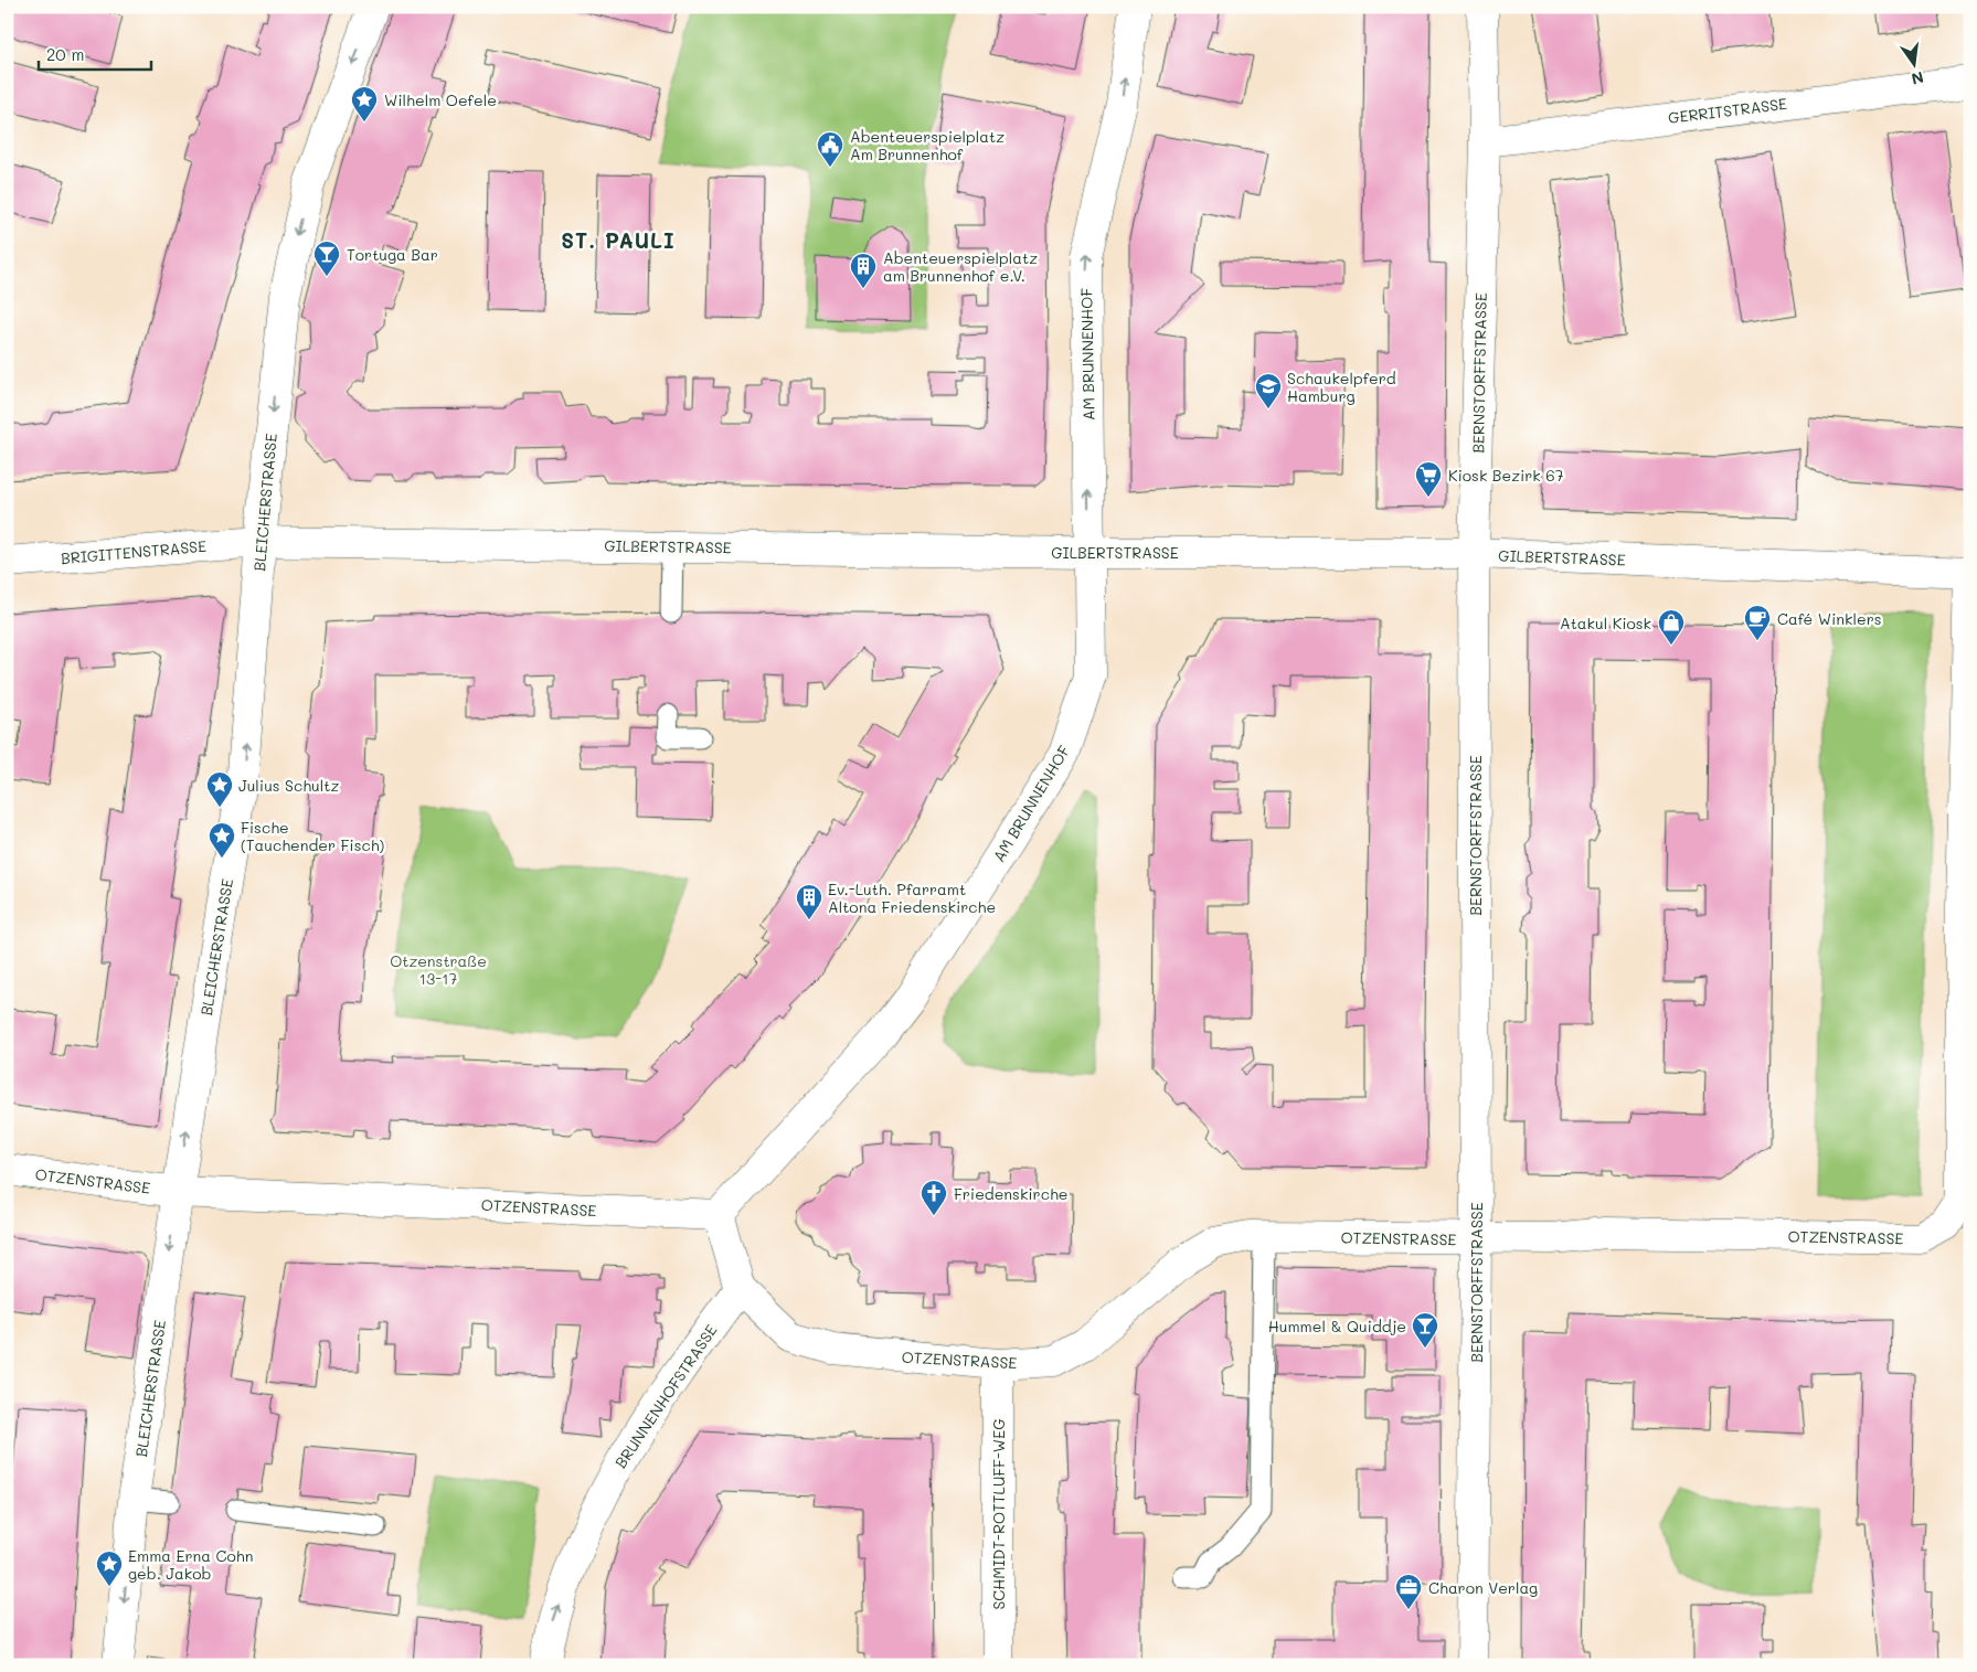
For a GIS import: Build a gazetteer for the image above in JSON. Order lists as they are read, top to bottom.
{
  "streets": {
    "street": [
      "GERRITSTRASSE",
      "AM BRUNNENHOF",
      "BERNSTORFFSTRASSE",
      "BLEICHERSTRASSE",
      "GILBERTSTRASSE",
      "BRIGITTENSTRASSE",
      "OTZENSTRASSE",
      "BRUNNENHOFSTRASSE",
      "SCHMIDT-ROTTLUFF-WEG"
    ]
  },
  "crossings": [
    ["GERRITSTRASSE", "BERNSTORFFSTRASSE"],
    ["AM BRUNNENHOF", "GILBERTSTRASSE"],
    ["AM BRUNNENHOF", "OTZENSTRASSE"],
    ["BERNSTORFFSTRASSE", "GILBERTSTRASSE"],
    ["BERNSTORFFSTRASSE", "OTZENSTRASSE"],
    ["BLEICHERSTRASSE", "GILBERTSTRASSE"],
    ["BLEICHERSTRASSE", "BRIGITTENSTRASSE"],
    ["BLEICHERSTRASSE", "OTZENSTRASSE"],
    ["GILBERTSTRASSE", "BRIGITTENSTRASSE"],
    ["GILBERTSTRASSE", "OTZENSTRASSE"],
    ["OTZENSTRASSE", "BRUNNENHOFSTRASSE"],
    ["OTZENSTRASSE", "SCHMIDT-ROTTLUFF-WEG"]
  ],
  "one_way": ["AM BRUNNENHOF", "BRUNNENHOFSTRASSE"],
  "districts": ["ST. PAULI"],
  "parks": ["Otzenstraße 13-17"],
  "places": {
    "place": [
      "Wilhelm Oefele",
      "Julius Schultz",
      "Fische (Tauchender Fisch)",
      "Emma Erna Cohn geb. Jakob"
    ],
    "public building": ["Abenteuerspielplatz Am Brunnenhof"],
    "bar": ["Tortuga Bar", "Hummel & Quiddje"],
    "building": ["Abenteuerspielplatz am Brunnenhof e.V.", "Ev.-Luth. Pfarramt Altona Friedenskirche"],
    "school or university": ["Schaukelpferd Hamburg"],
    "supermarket": ["Kiosk Bezirk 67"],
    "cafe": ["Café Winklers"],
    "shop": ["Atakul Kiosk"],
    "church": ["Friedenskirche"],
    "office": ["Charon Verlag"]
  },
  "scale_bar": "20 m",
  "north": "bottom"
}
